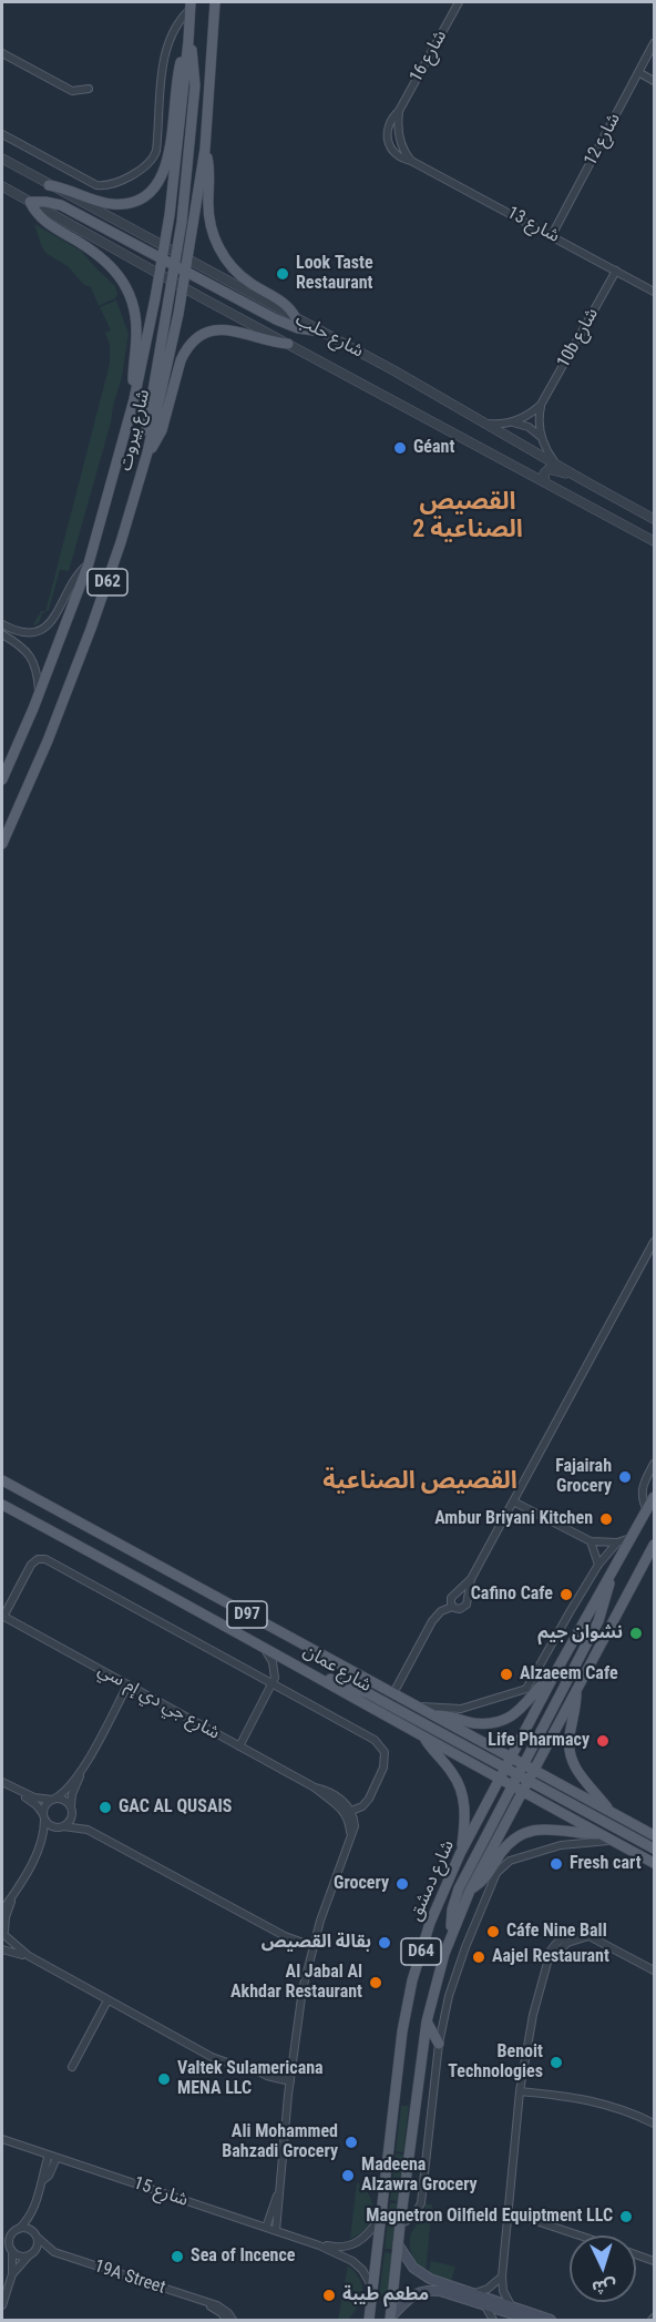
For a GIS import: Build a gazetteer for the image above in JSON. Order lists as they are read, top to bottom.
{
  "streets": {
    "main road": [
      "شارع بيروت",
      "D62",
      "D97",
      "شارع عمان",
      "شارع دمشق",
      "D64"
    ],
    "street": [
      "شارع 16",
      "شارع 12",
      "شارع 13",
      "شارع حلب",
      "10b شارع",
      "شارع جي دي إم سي",
      "شارع 15",
      "19A Street"
    ]
  },
  "crossings": [
    ["شارع 16", "شارع 13"],
    ["شارع 12", "شارع 13"],
    ["شارع 13", "10b شارع"],
    ["شارع حلب", "10b شارع"],
    ["شارع حلب", "شارع بيروت"],
    ["شارع عمان", "شارع دمشق"],
    ["شارع دمشق", "شارع 15"]
  ],
  "districts": ["القصيص الصناعية 2", "القصيص الصناعية"],
  "places": [
    "Look Taste Restaurant",
    "Géant",
    "Fajairah Grocery",
    "Ambur Briyani Kitchen",
    "Cafino Cafe",
    "نشوان جيم",
    "Alzaeem Cafe",
    "Life Pharmacy",
    "GAC AL QUSAIS",
    "Fresh cart",
    "Grocery",
    "Cáfe Nine Ball",
    "بقالة القصيص",
    "Aajel Restaurant",
    "Al Jabal Al Akhdar Restaurant",
    "Benoit Technologies",
    "Valtek Sulamericana MENA LLC",
    "Ali Mohammed Bahzadi Grocery",
    "Madeena Alzawra Grocery",
    "Magnetron Oilfield Equiptment LLC",
    "Sea of Incence",
    "مطعم طيبة"
  ],
  "north": "bottom"
}
